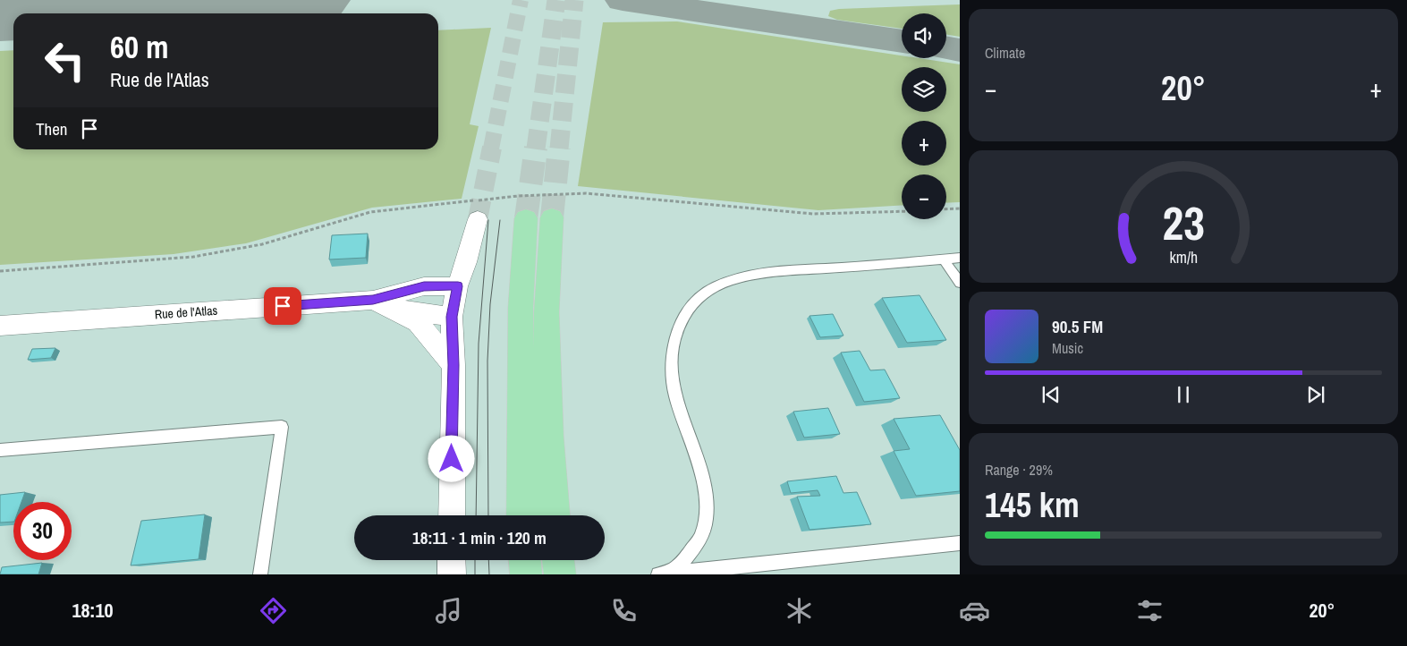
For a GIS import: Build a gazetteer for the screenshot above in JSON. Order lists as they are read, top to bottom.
{
  "streets": {
    "street": ["Rue de l'Atlas"]
  },
  "page": {
    "tile": [
      "Climate",
      ["Range · 29%", "145 km"]
    ],
    "map_buttons": ["+", "−"],
    "turn": ["60 m", "Rue de l'Atlas"],
    "heat": ["−", "20°", "+"],
    "then": "Then",
    "song": ["90.5 FM", "Music"],
    "limit": "30",
    "trip": "18:11 · 1 min · 120 m",
    "tabs": ["18:10", "20°"],
    "gauge": ["23", "km/h"]
  }
}
